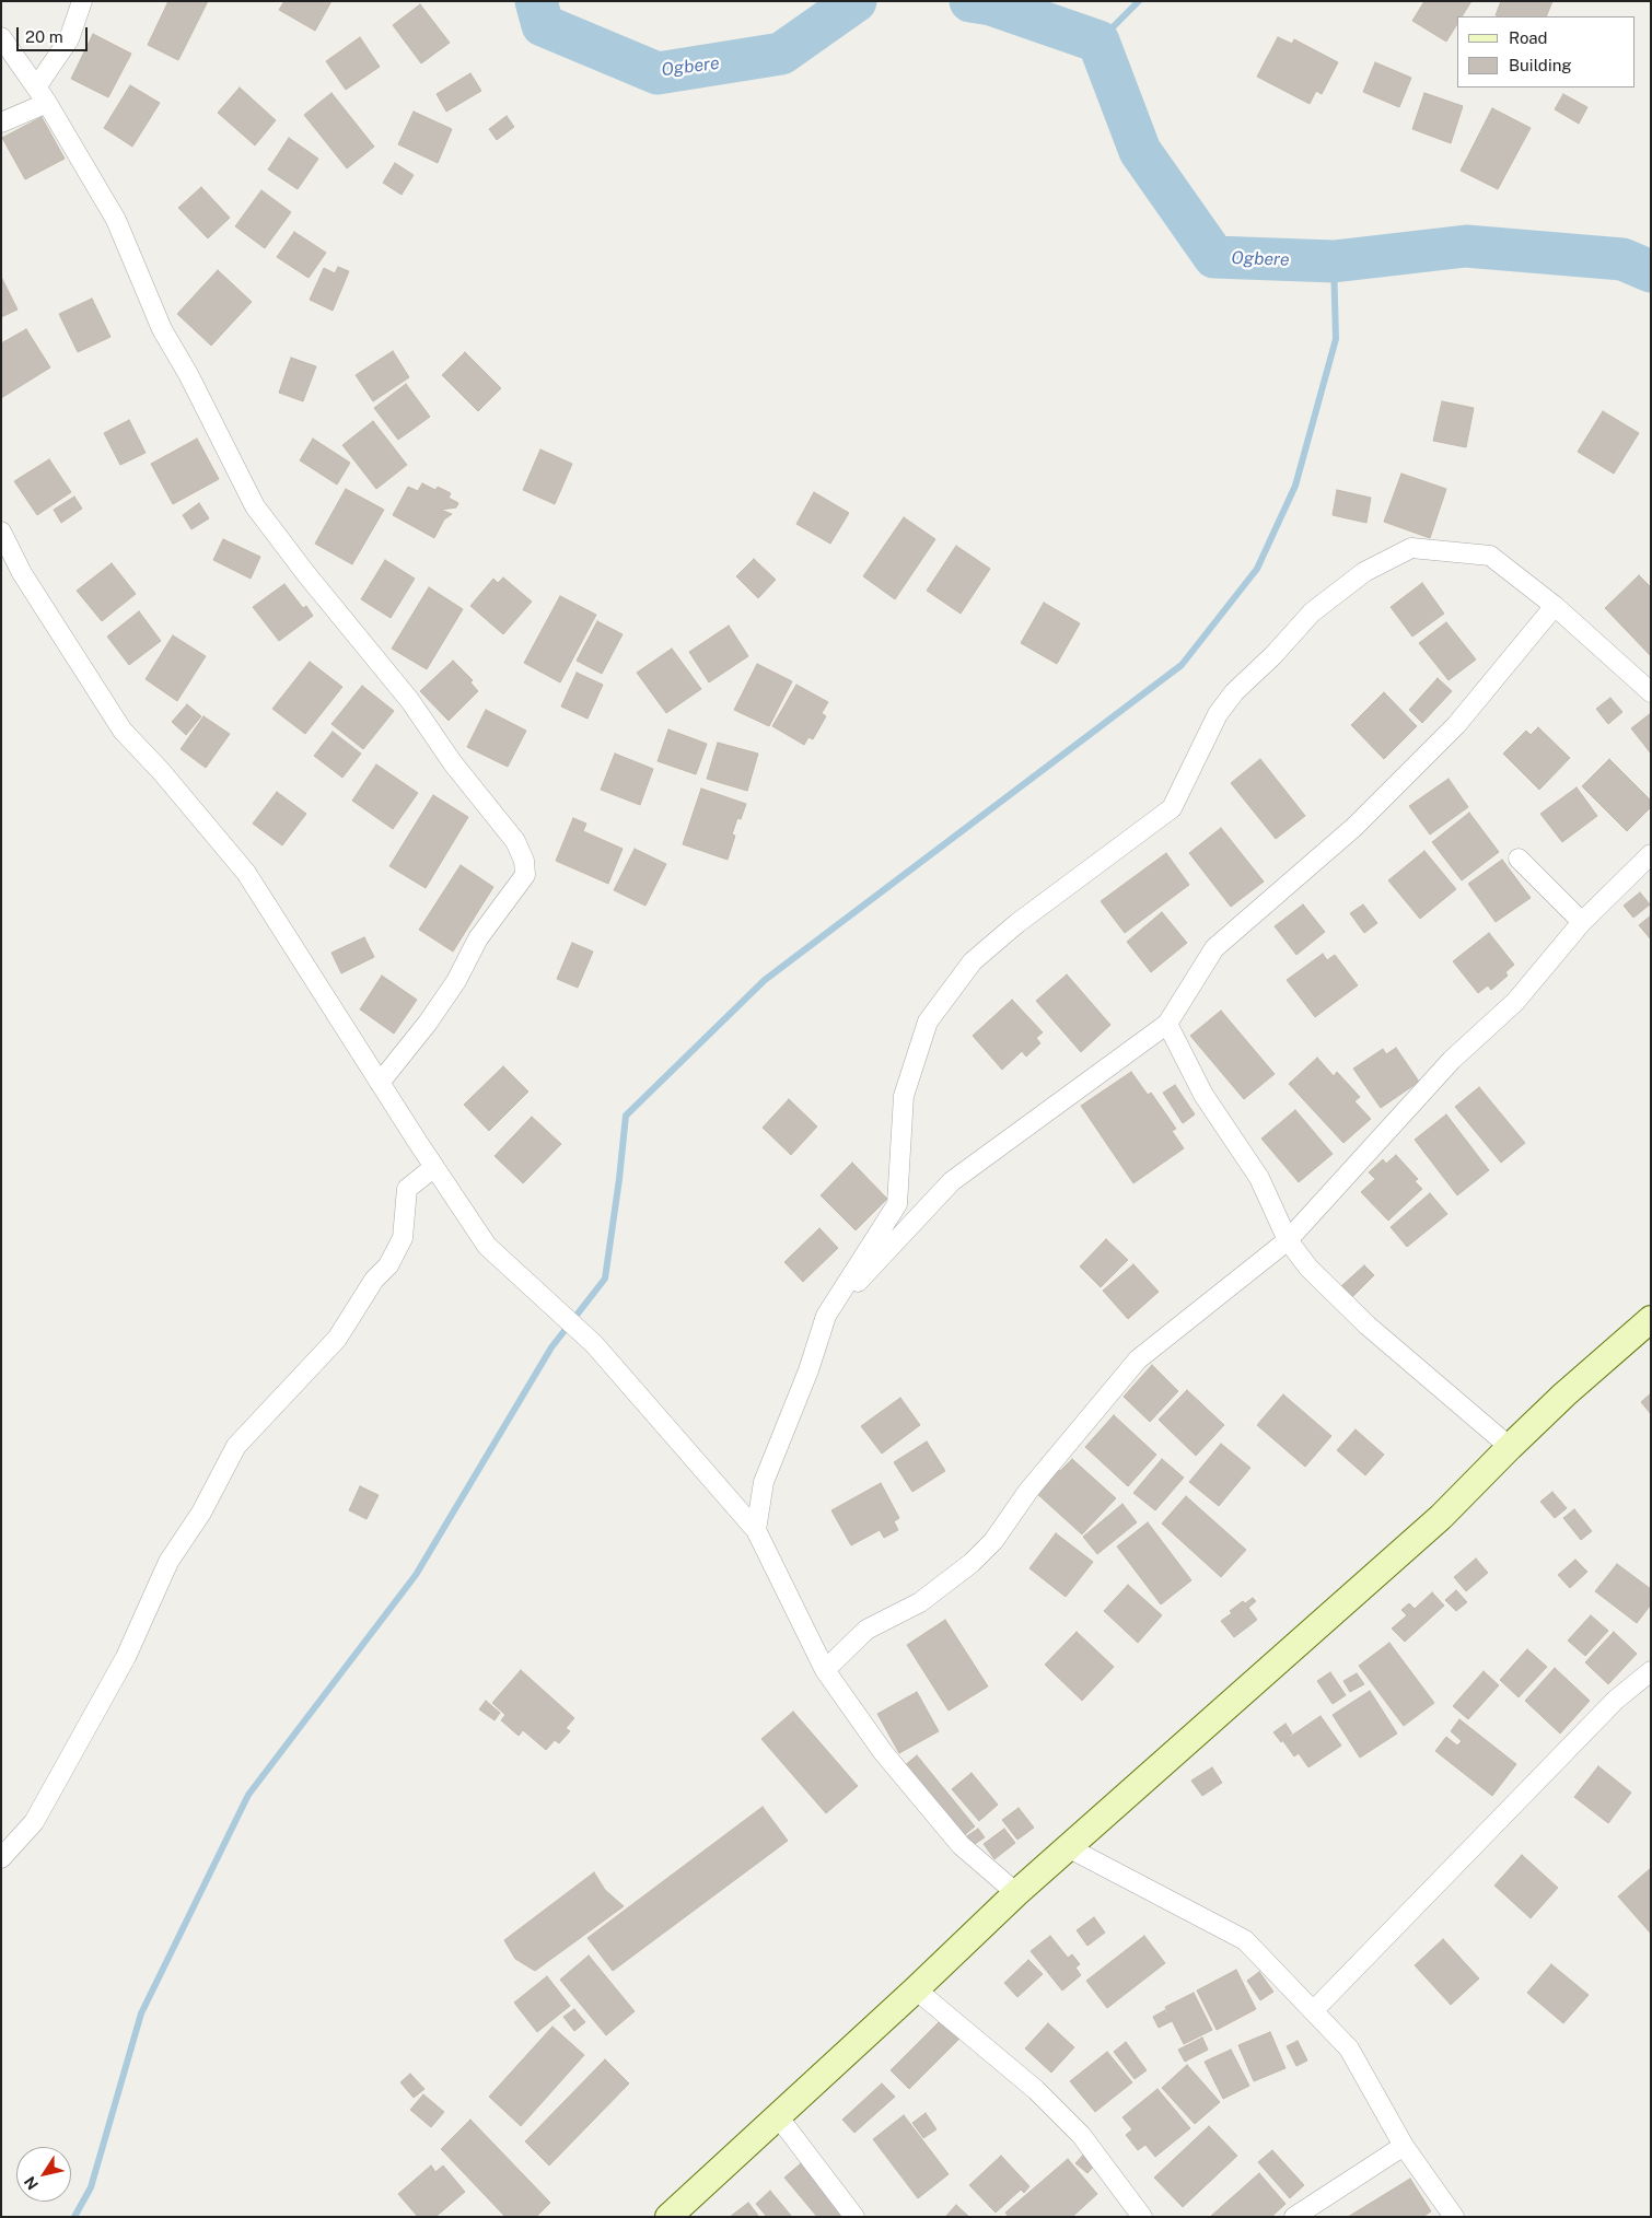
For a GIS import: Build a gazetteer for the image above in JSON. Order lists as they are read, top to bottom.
{
  "water": ["Ogbere"],
  "legend": ["Road", "Building"],
  "scale_bar": "20 m",
  "north": "bottom left"
}
